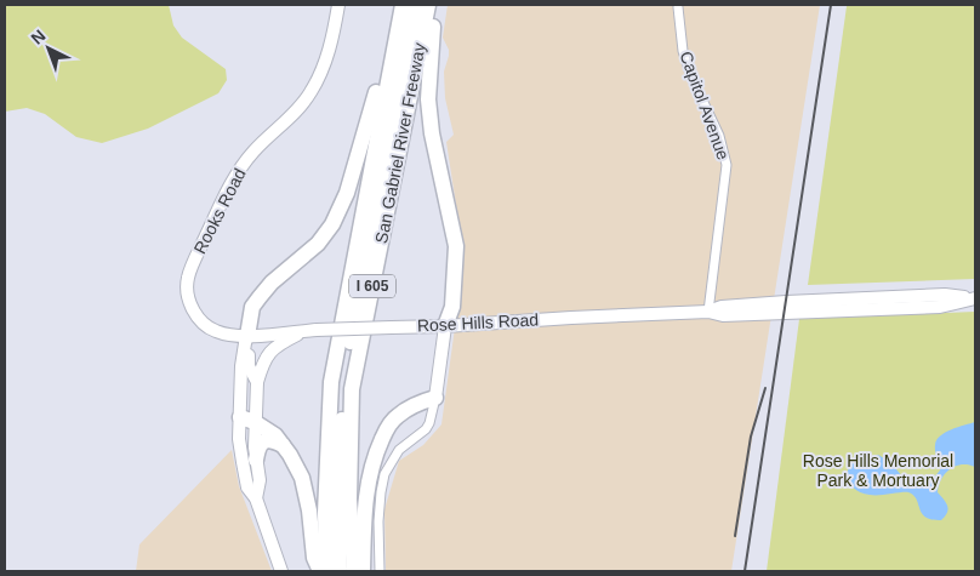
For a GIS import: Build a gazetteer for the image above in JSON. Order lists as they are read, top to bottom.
{
  "streets": {
    "highway": ["San Gabriel River Freeway", "I 605"],
    "main road": ["Rooks Road", "Rose Hills Road"],
    "street": ["Capitol Avenue"]
  },
  "crossings": [
    ["Capitol Avenue", "Rose Hills Road"],
    ["Rooks Road", "Rose Hills Road"]
  ],
  "parks": ["Rose Hills Memorial Park & Mortuary"],
  "north": "top left"
}
